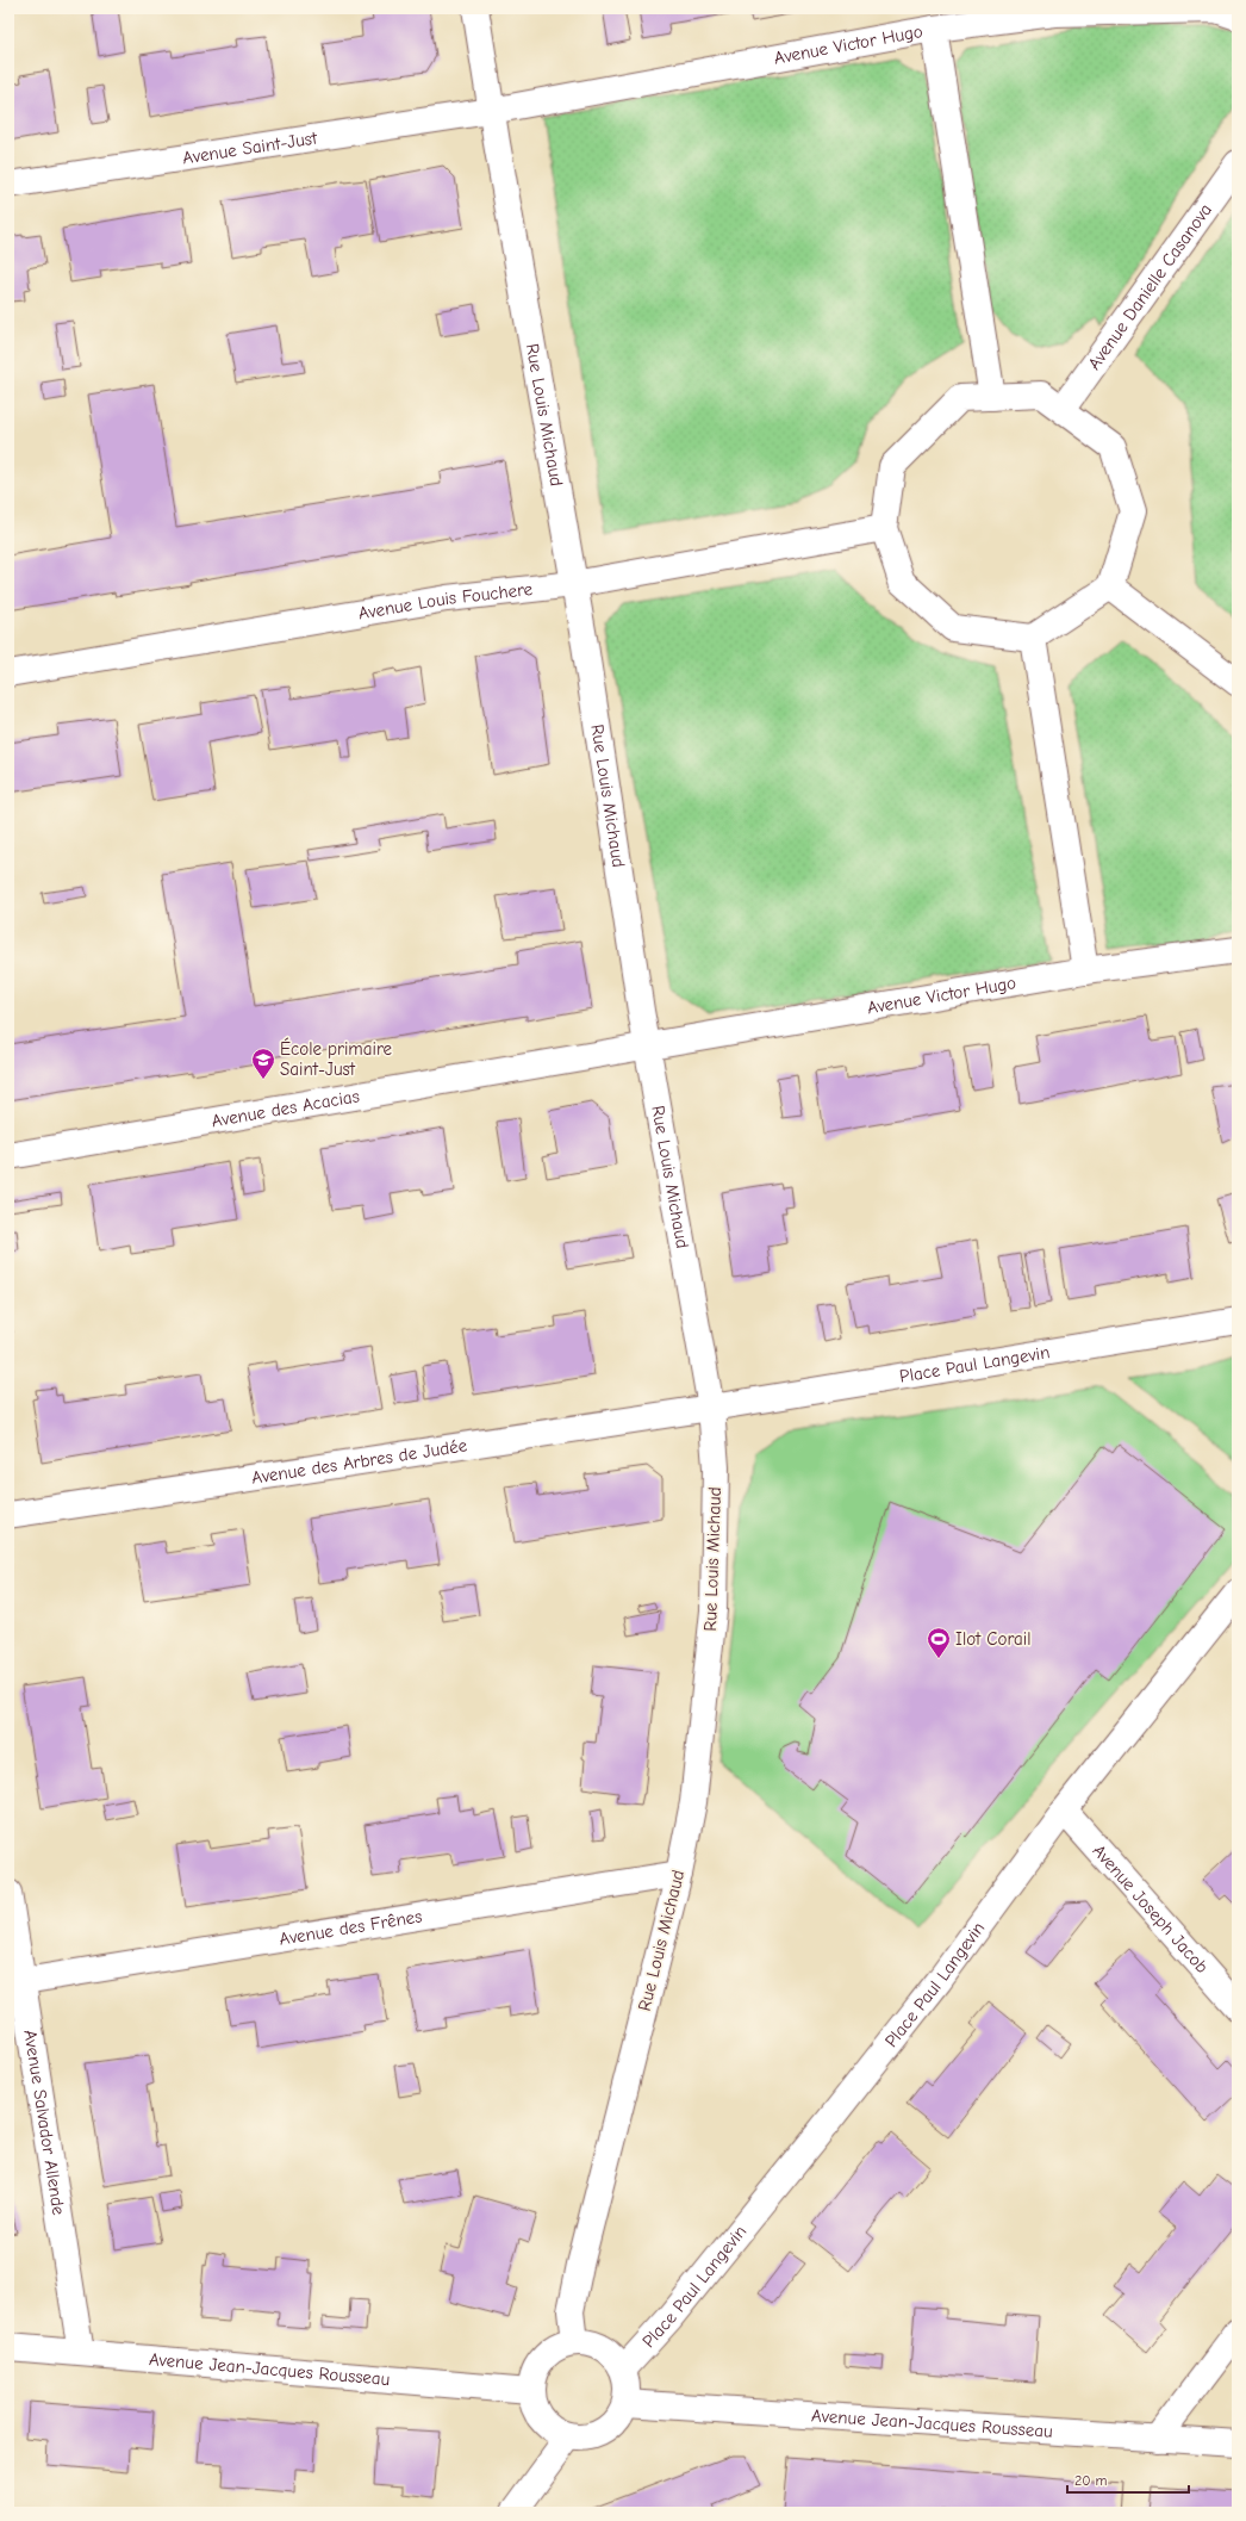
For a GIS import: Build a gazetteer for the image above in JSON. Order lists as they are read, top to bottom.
{
  "streets": {
    "street": [
      "Avenue Victor Hugo",
      "Avenue Saint-Just",
      "Avenue Danielle Casanova",
      "Rue Louis Michaud",
      "Avenue Louis Fouchere",
      "Avenue des Acacias",
      "Place Paul Langevin",
      "Avenue des Arbres de Judée",
      "Avenue Joseph Jacob",
      "Avenue des Frênes",
      "Avenue Salvador Allende",
      "Avenue Jean-Jacques Rousseau"
    ]
  },
  "crossings": [
    ["Avenue Victor Hugo", "Avenue Saint-Just"],
    ["Avenue Victor Hugo", "Rue Louis Michaud"],
    ["Avenue Victor Hugo", "Avenue des Acacias"],
    ["Avenue Saint-Just", "Rue Louis Michaud"],
    ["Rue Louis Michaud", "Avenue Louis Fouchere"],
    ["Rue Louis Michaud", "Avenue des Acacias"],
    ["Rue Louis Michaud", "Place Paul Langevin"],
    ["Rue Louis Michaud", "Avenue des Arbres de Judée"],
    ["Rue Louis Michaud", "Avenue des Frênes"],
    ["Rue Louis Michaud", "Avenue Jean-Jacques Rousseau"],
    ["Place Paul Langevin", "Avenue des Arbres de Judée"],
    ["Place Paul Langevin", "Avenue Joseph Jacob"],
    ["Place Paul Langevin", "Avenue Jean-Jacques Rousseau"],
    ["Avenue des Frênes", "Avenue Salvador Allende"],
    ["Avenue Salvador Allende", "Avenue Jean-Jacques Rousseau"]
  ],
  "places": {
    "school or university": ["École primaire Saint-Just"],
    "sports": ["Ilot Corail"]
  },
  "scale_bar": "20 m"
}
